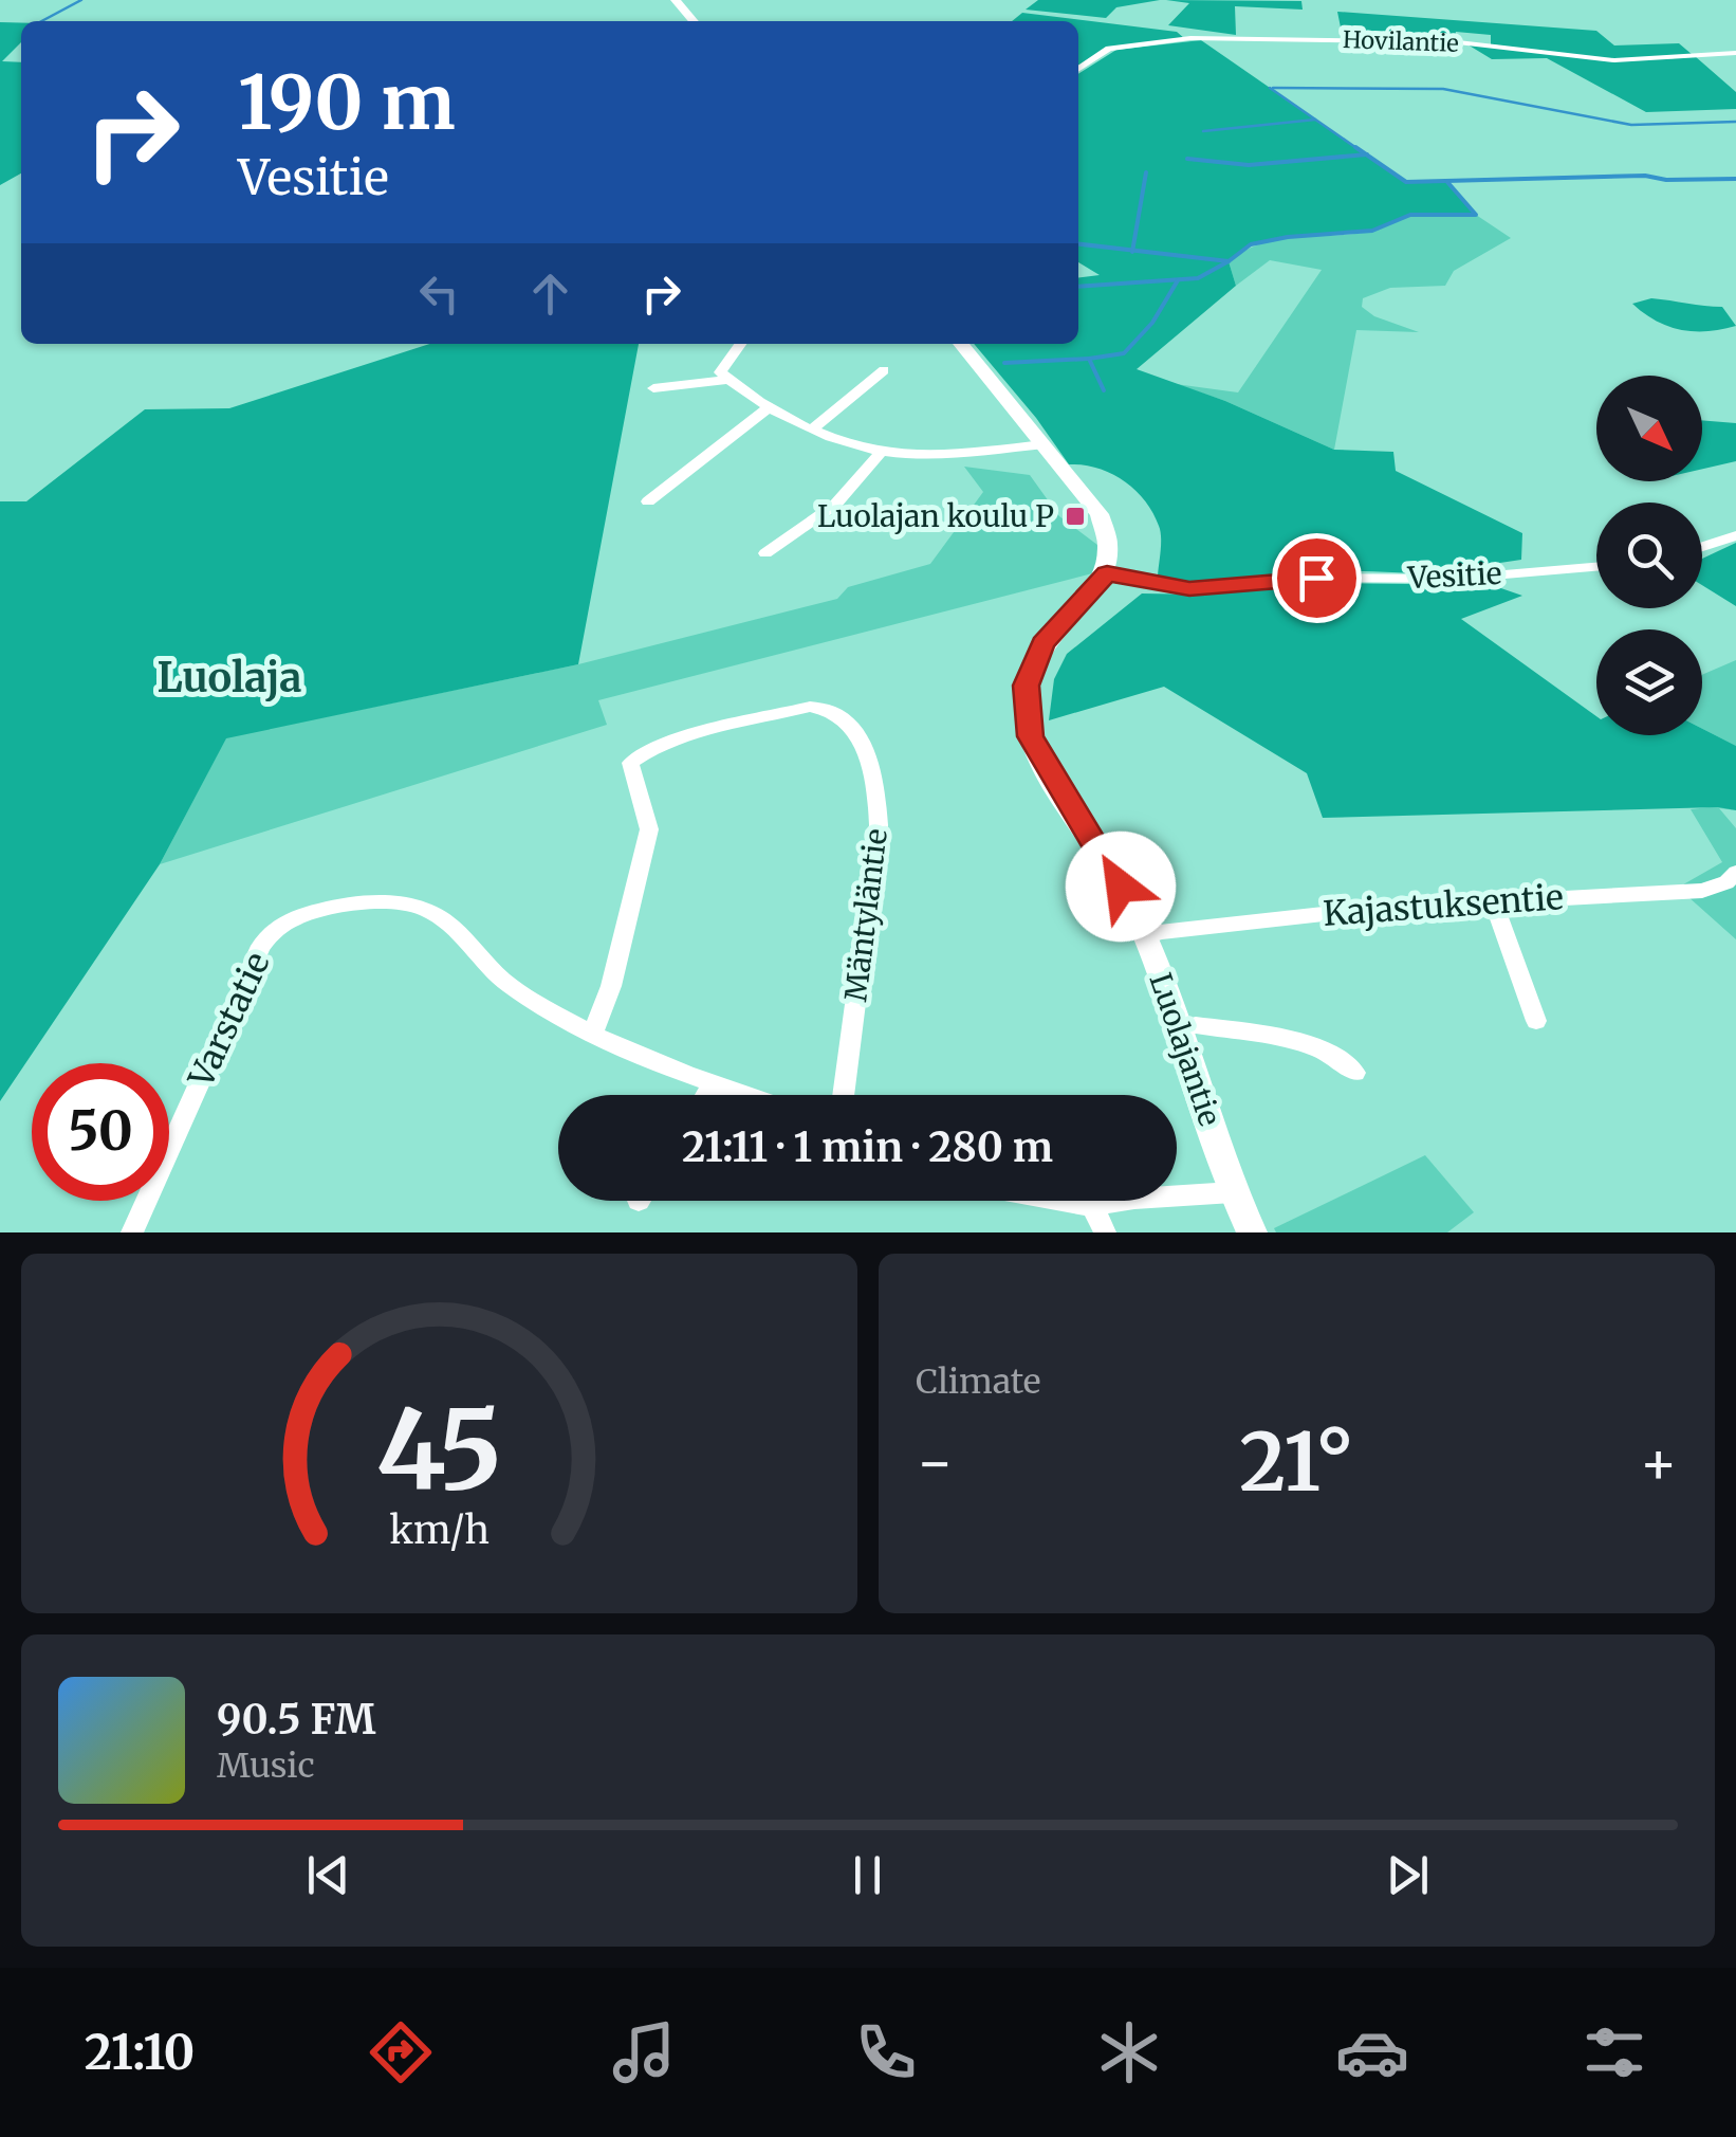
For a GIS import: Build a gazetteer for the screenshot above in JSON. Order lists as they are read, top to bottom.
{
  "streets": {
    "main road": ["Luolajantie"],
    "street": [
      "Hovilantie",
      "Vesitie",
      "Kajastuksentie",
      "Mäntyläntie",
      "Varstatie"
    ]
  },
  "crossings": [
    ["Vesitie", "Luolajantie"],
    ["Kajastuksentie", "Luolajantie"],
    ["Mäntyläntie", "Varstatie"]
  ],
  "districts": ["Luolaja"],
  "places": {
    "transit": ["Luolajan koulu P"]
  },
  "north": "bottom right",
  "page": {
    "turn": ["190 m", "Vesitie"],
    "limit": "50",
    "trip": "21:11 · 1 min · 280 m",
    "tile": "Climate",
    "heat": ["−", "21°", "+"],
    "song": ["90.5 FM", "Music"],
    "tabs": "21:10",
    "gauge": ["45", "km/h"]
  }
}
